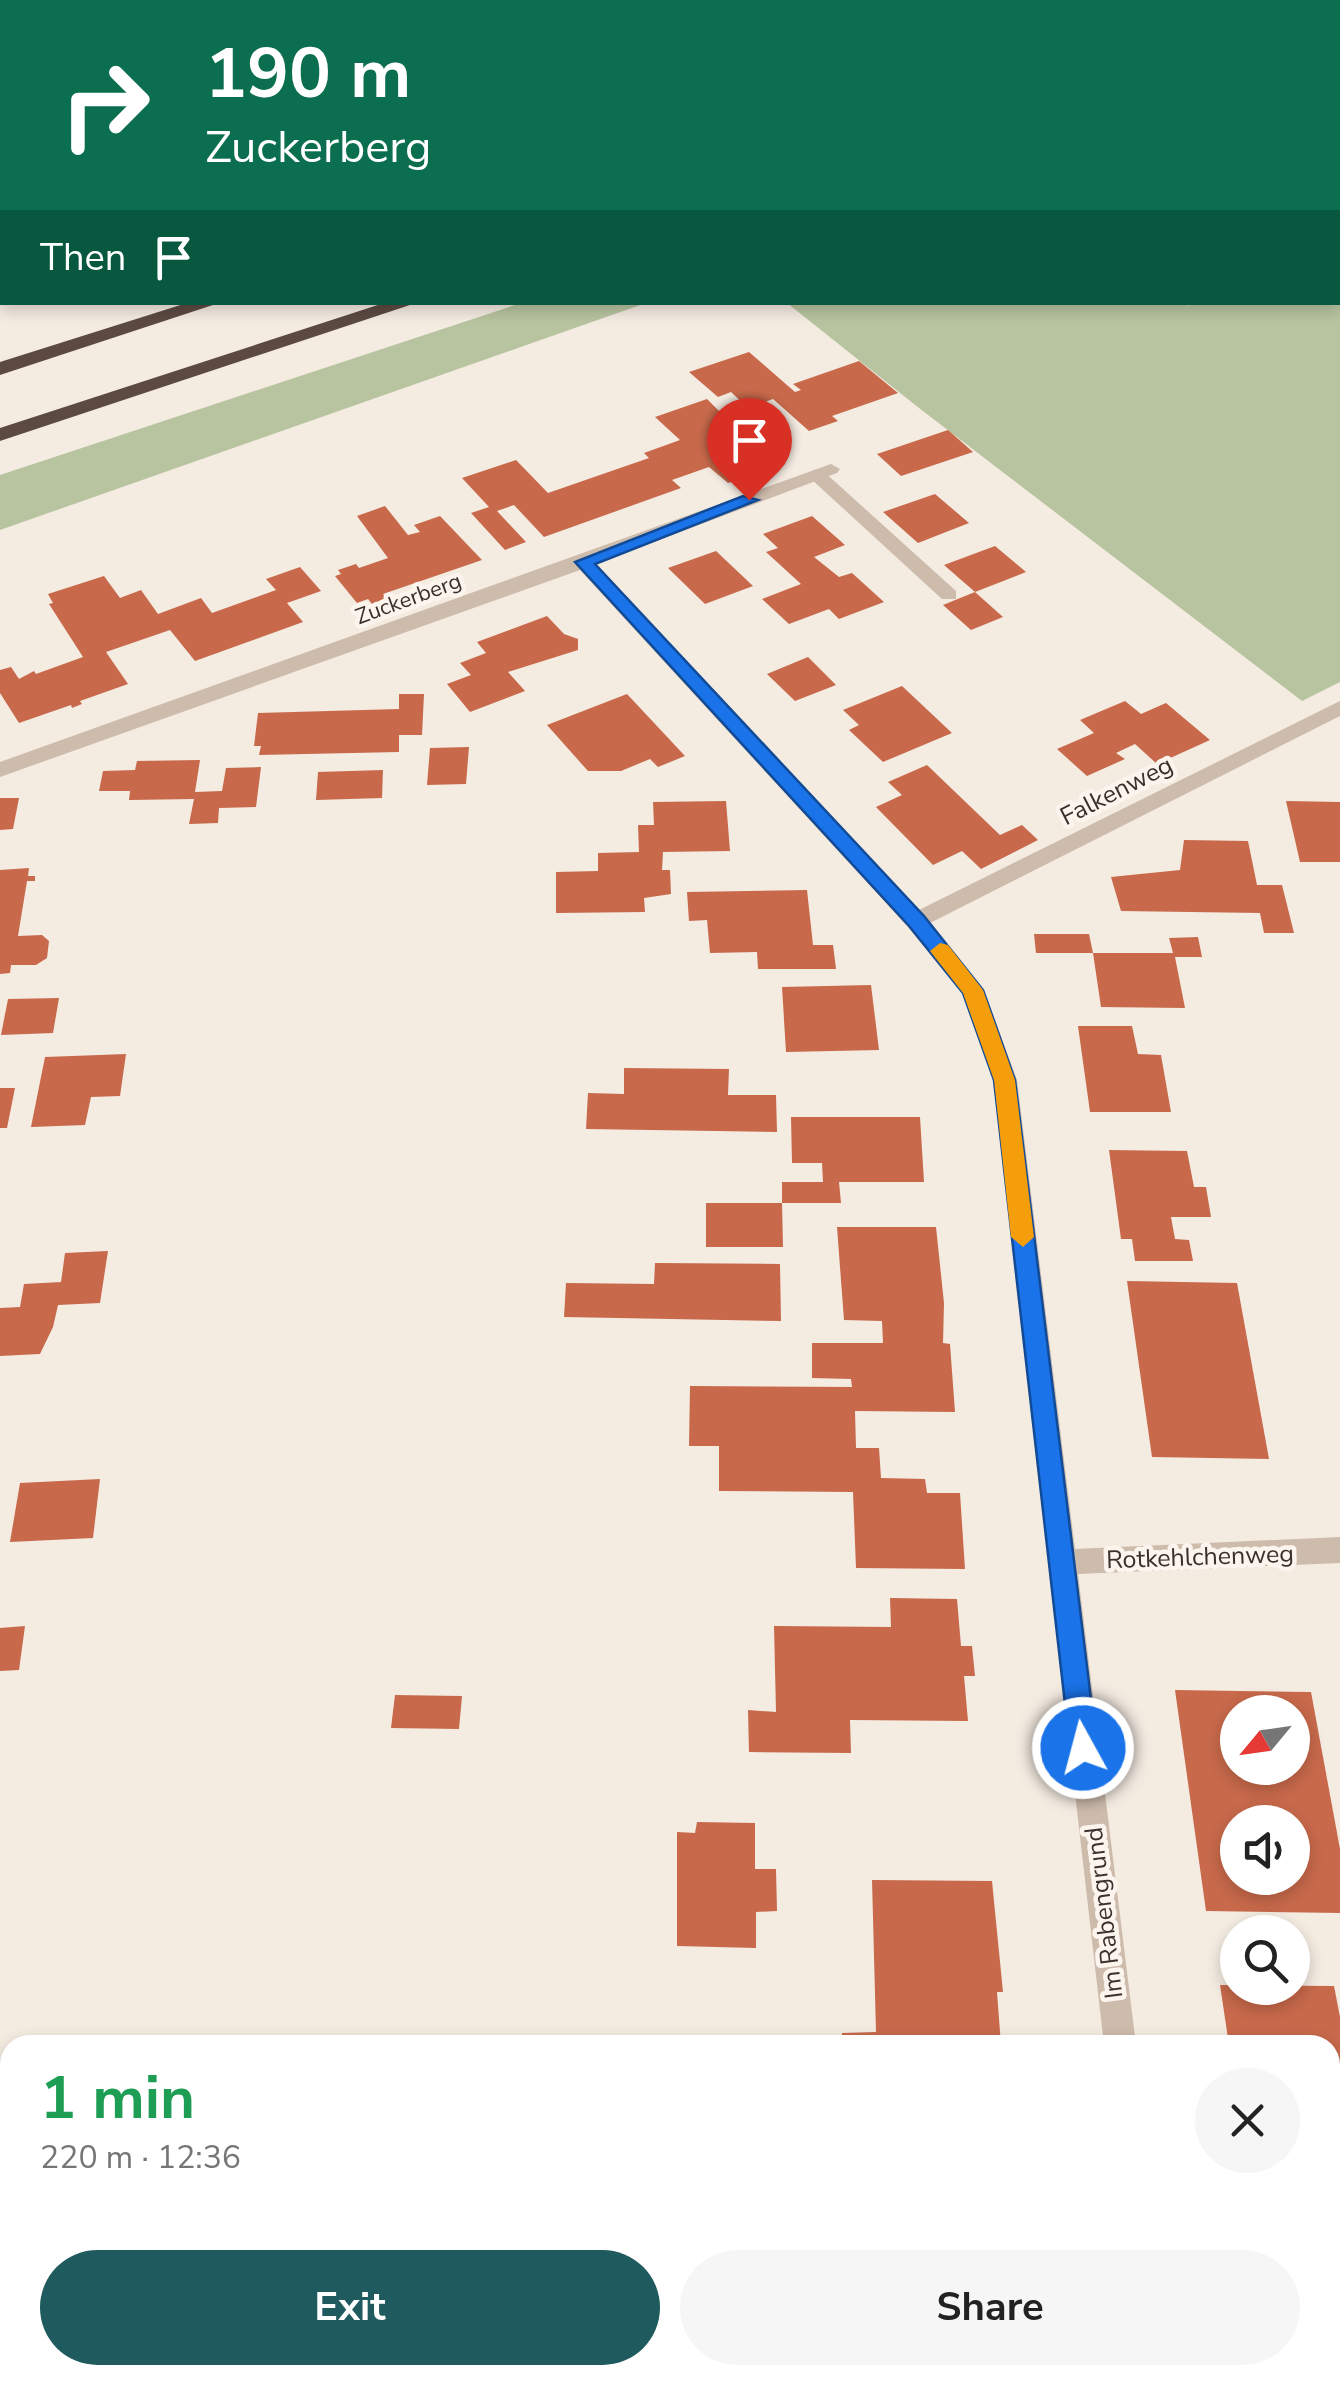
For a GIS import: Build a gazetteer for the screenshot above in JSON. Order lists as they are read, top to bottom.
{
  "streets": {
    "street": [
      "Zuckerberg",
      "Falkenweg",
      "Rotkehlchenweg",
      "Im Rabengrund"
    ]
  },
  "crossings": [
    ["Zuckerberg", "Im Rabengrund"],
    ["Falkenweg", "Im Rabengrund"],
    ["Rotkehlchenweg", "Im Rabengrund"]
  ],
  "north": "bottom left",
  "page": {
    "turn": ["190 m", "Zuckerberg"],
    "then": "Then",
    "heading": ["1 min", "220 m · 12:36"],
    "buttons": ["Exit", "Share"]
  }
}
